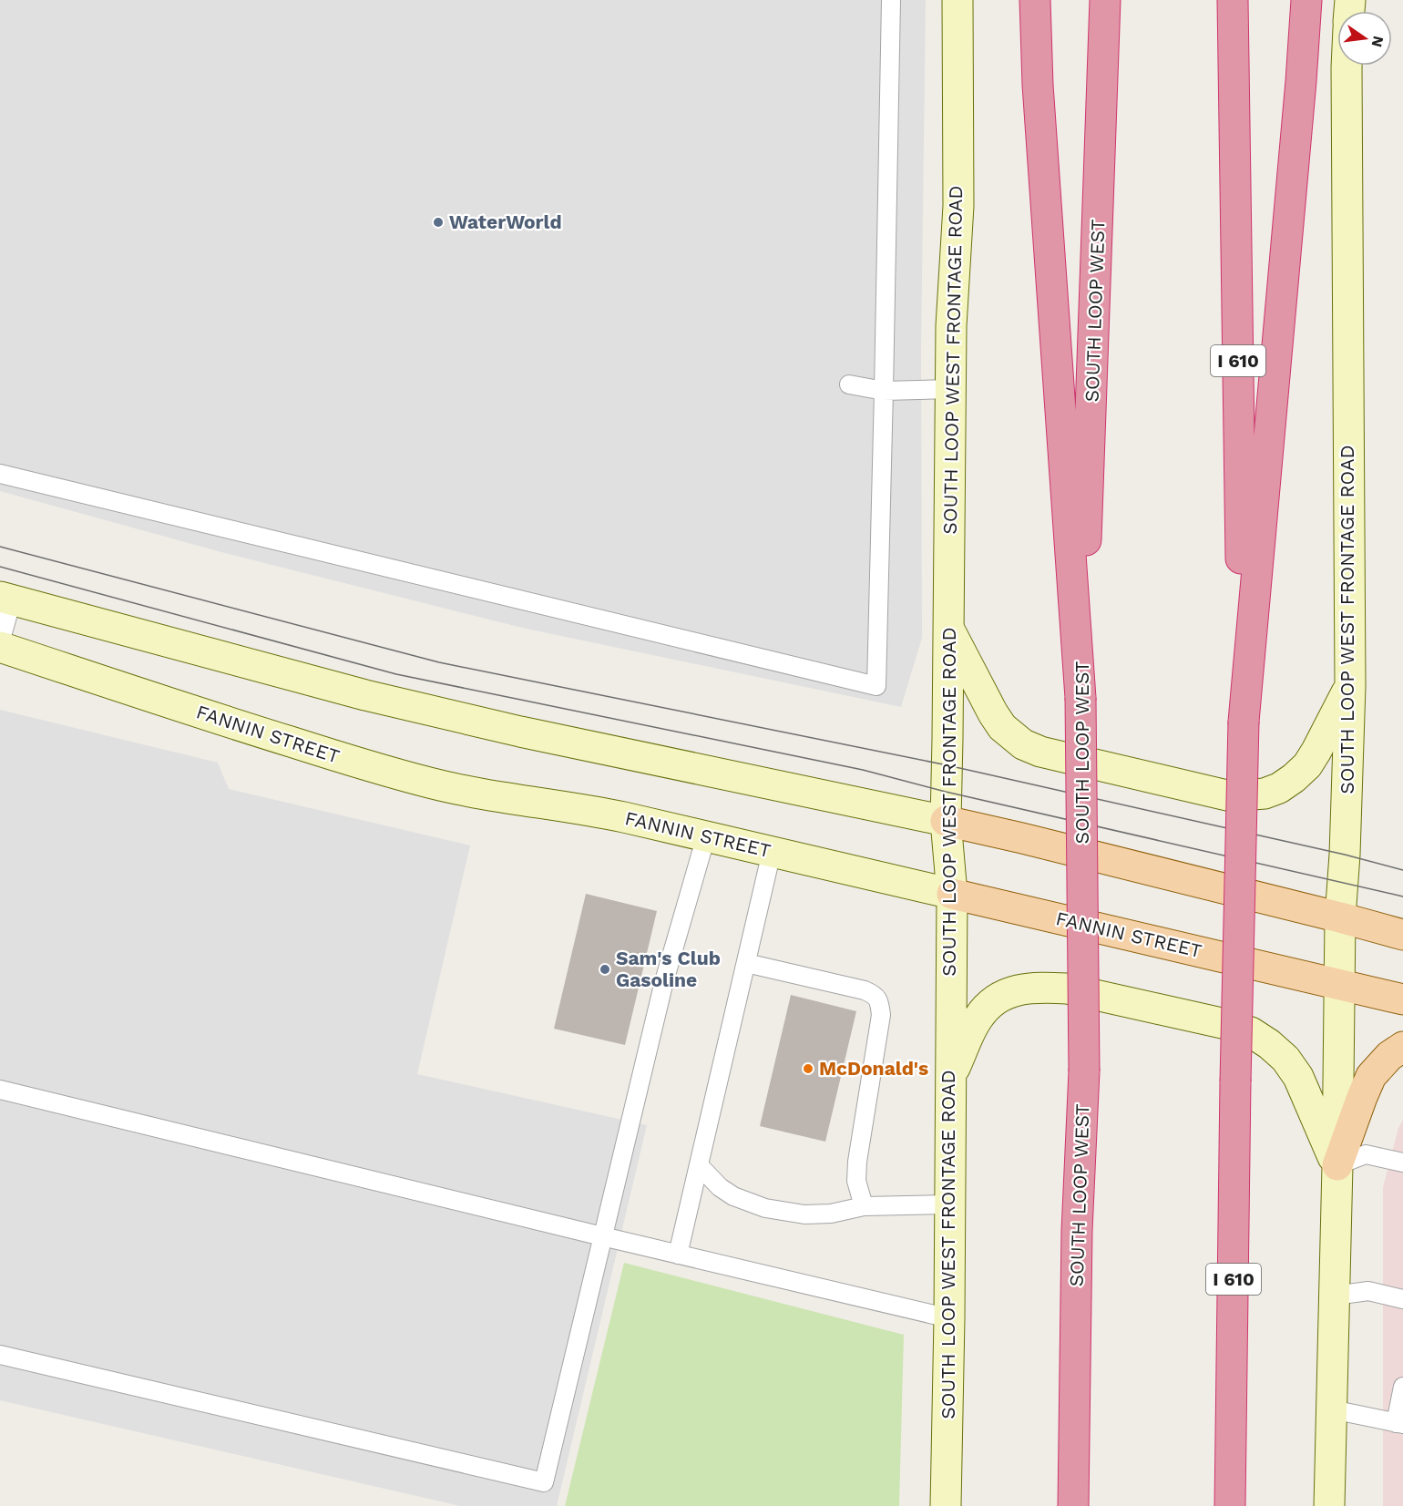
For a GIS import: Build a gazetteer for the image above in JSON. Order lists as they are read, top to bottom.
{
  "streets": {
    "highway": ["SOUTH LOOP WEST", "I 610"],
    "main road": ["SOUTH LOOP WEST FRONTAGE ROAD", "FANNIN STREET"]
  },
  "crossings": [
    ["SOUTH LOOP WEST FRONTAGE ROAD", "FANNIN STREET"]
  ],
  "places": ["WaterWorld", "Sam's Club Gasoline", "McDonald's"],
  "north": "right"
}
